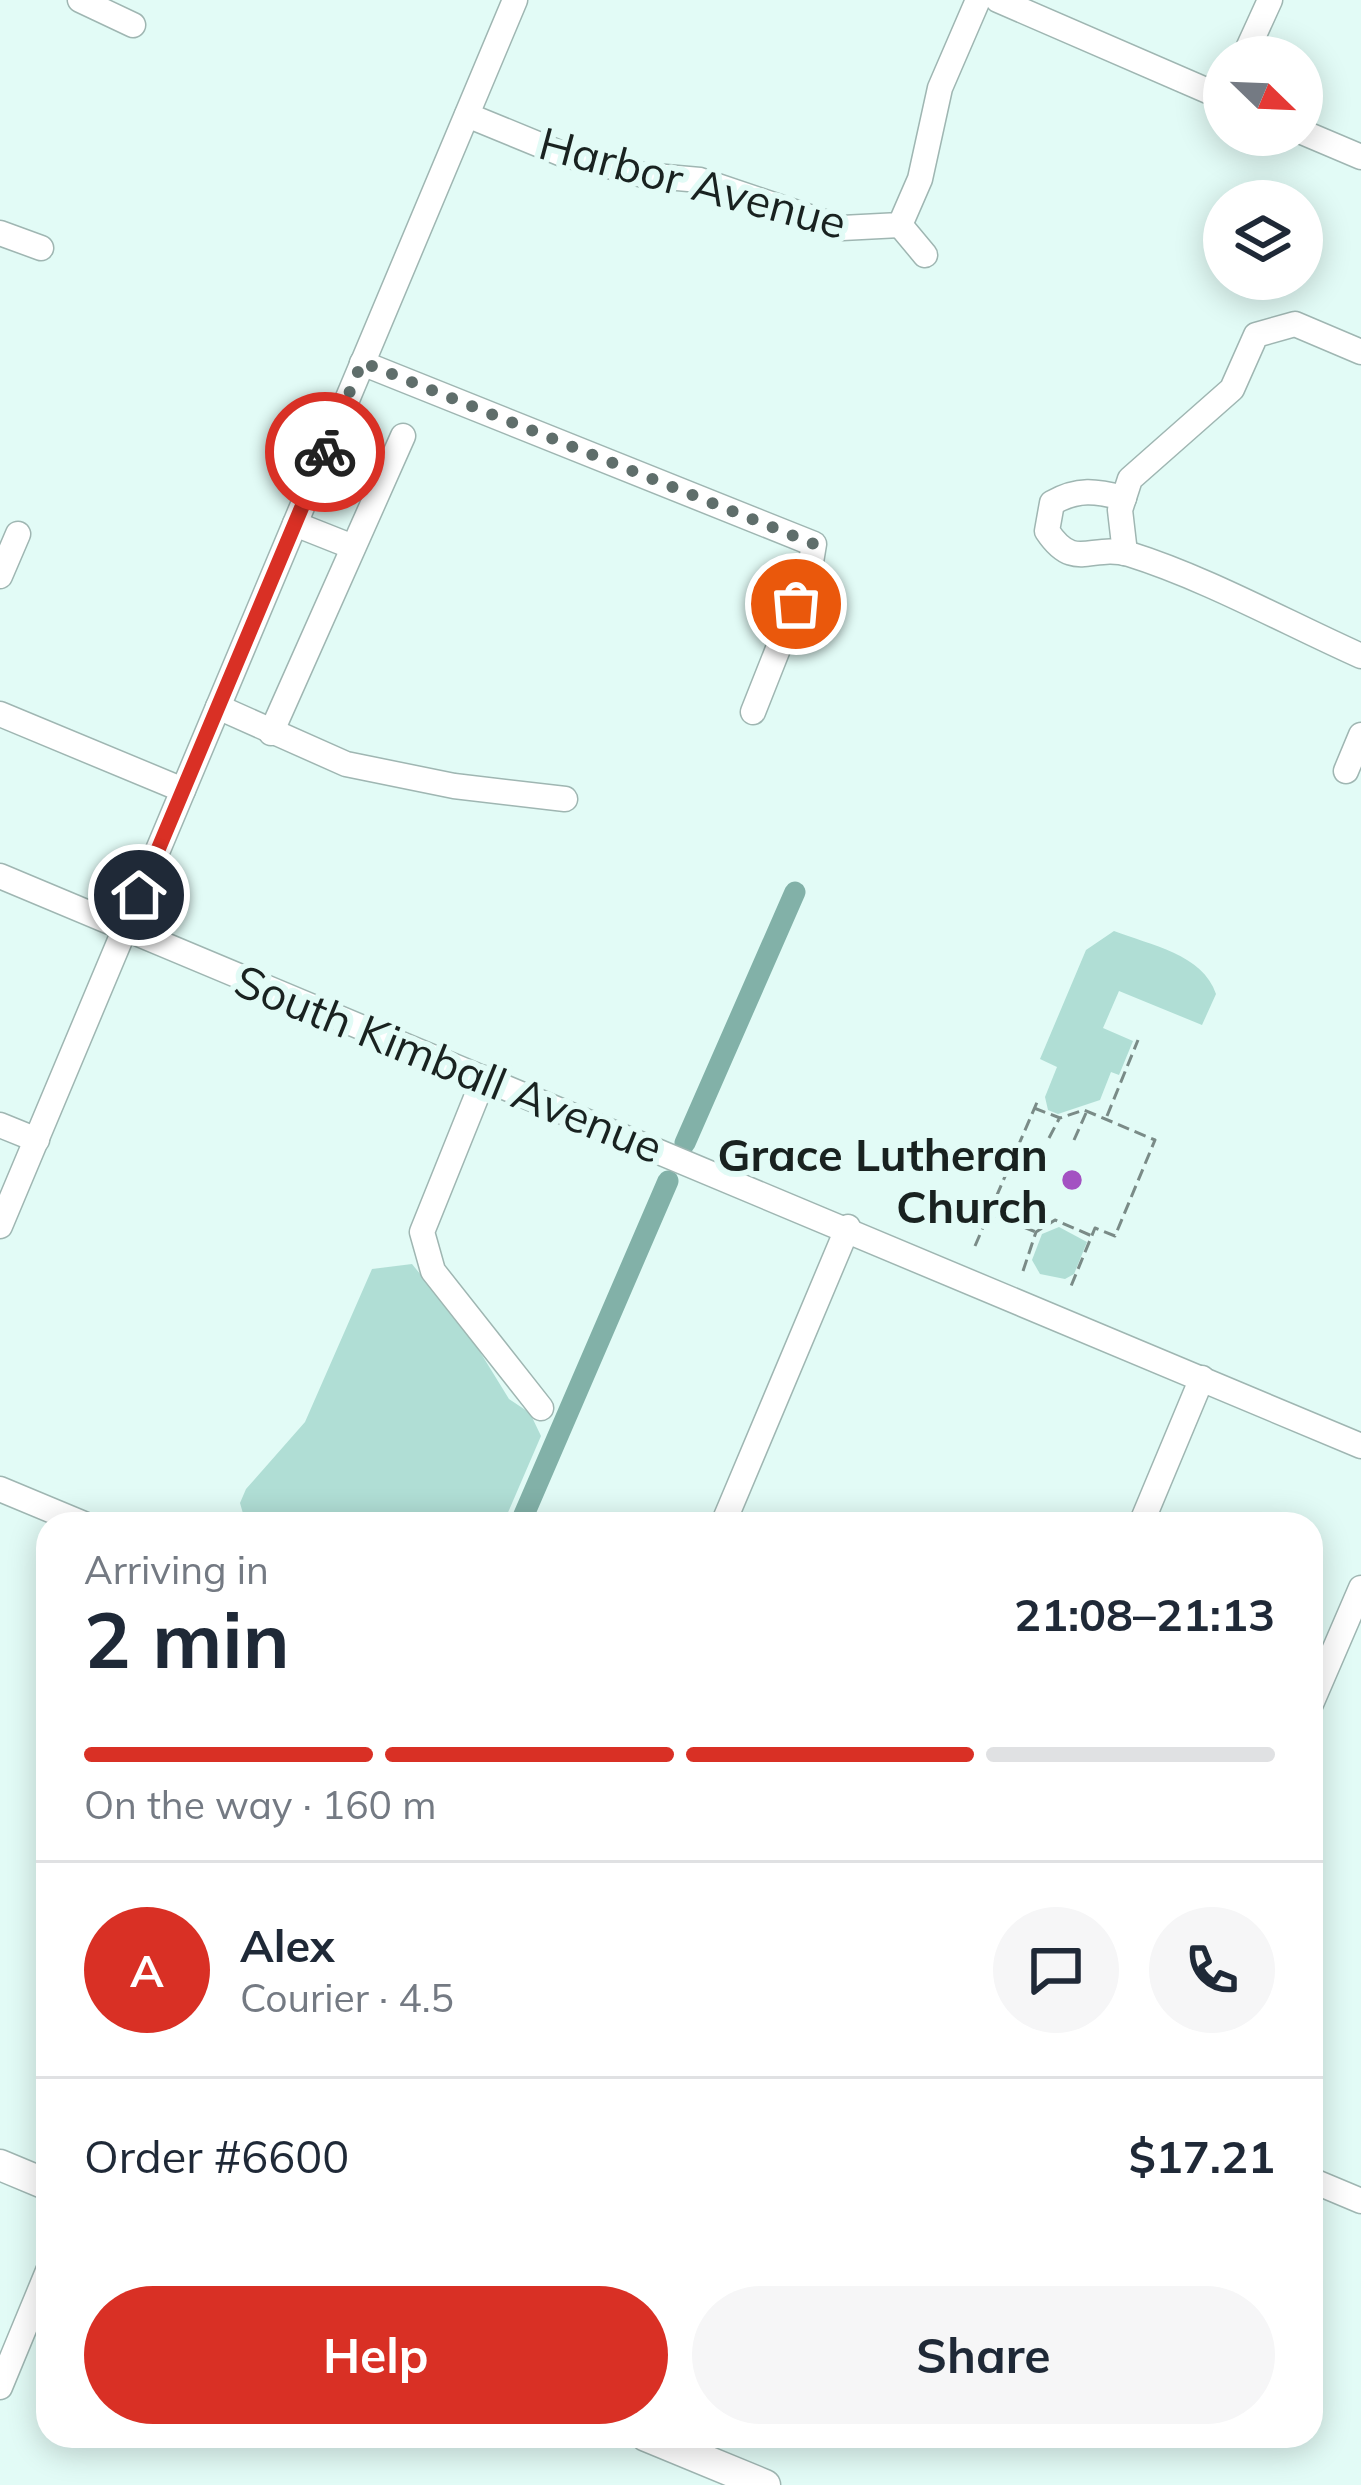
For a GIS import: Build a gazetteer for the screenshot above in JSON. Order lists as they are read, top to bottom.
{
  "streets": {
    "street": ["Harbor Avenue", "South Kimball Avenue"]
  },
  "places": ["Grace Lutheran Church"],
  "north": "bottom right",
  "page": {
    "heading": ["2 min", "Arriving in", "21:08–21:13"],
    "panel": [
      "Alex",
      "Courier · 4.5",
      "Order #6600",
      "$17.21"
    ],
    "bar": "On the way · 160 m",
    "round": "A",
    "buttons": ["Help", "Share"]
  }
}
